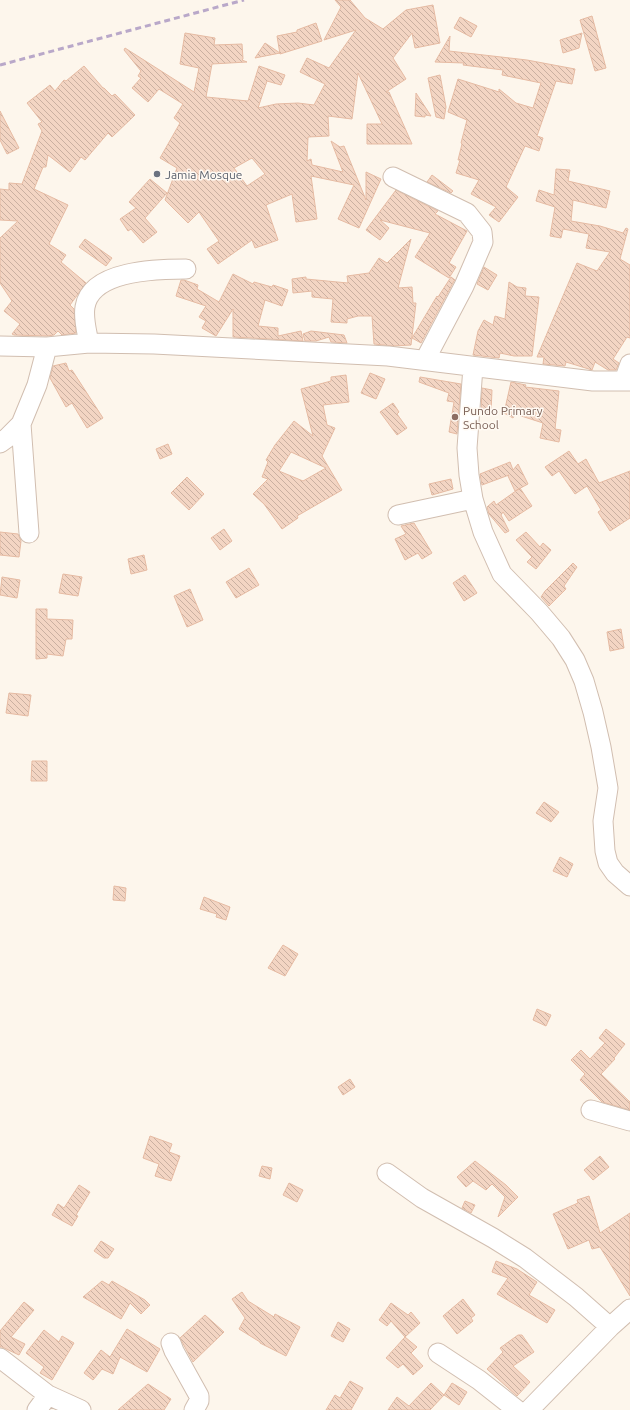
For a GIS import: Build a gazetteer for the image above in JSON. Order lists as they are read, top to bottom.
{
  "places": ["Jamia Mosque", "Pundo Primary School"]
}
